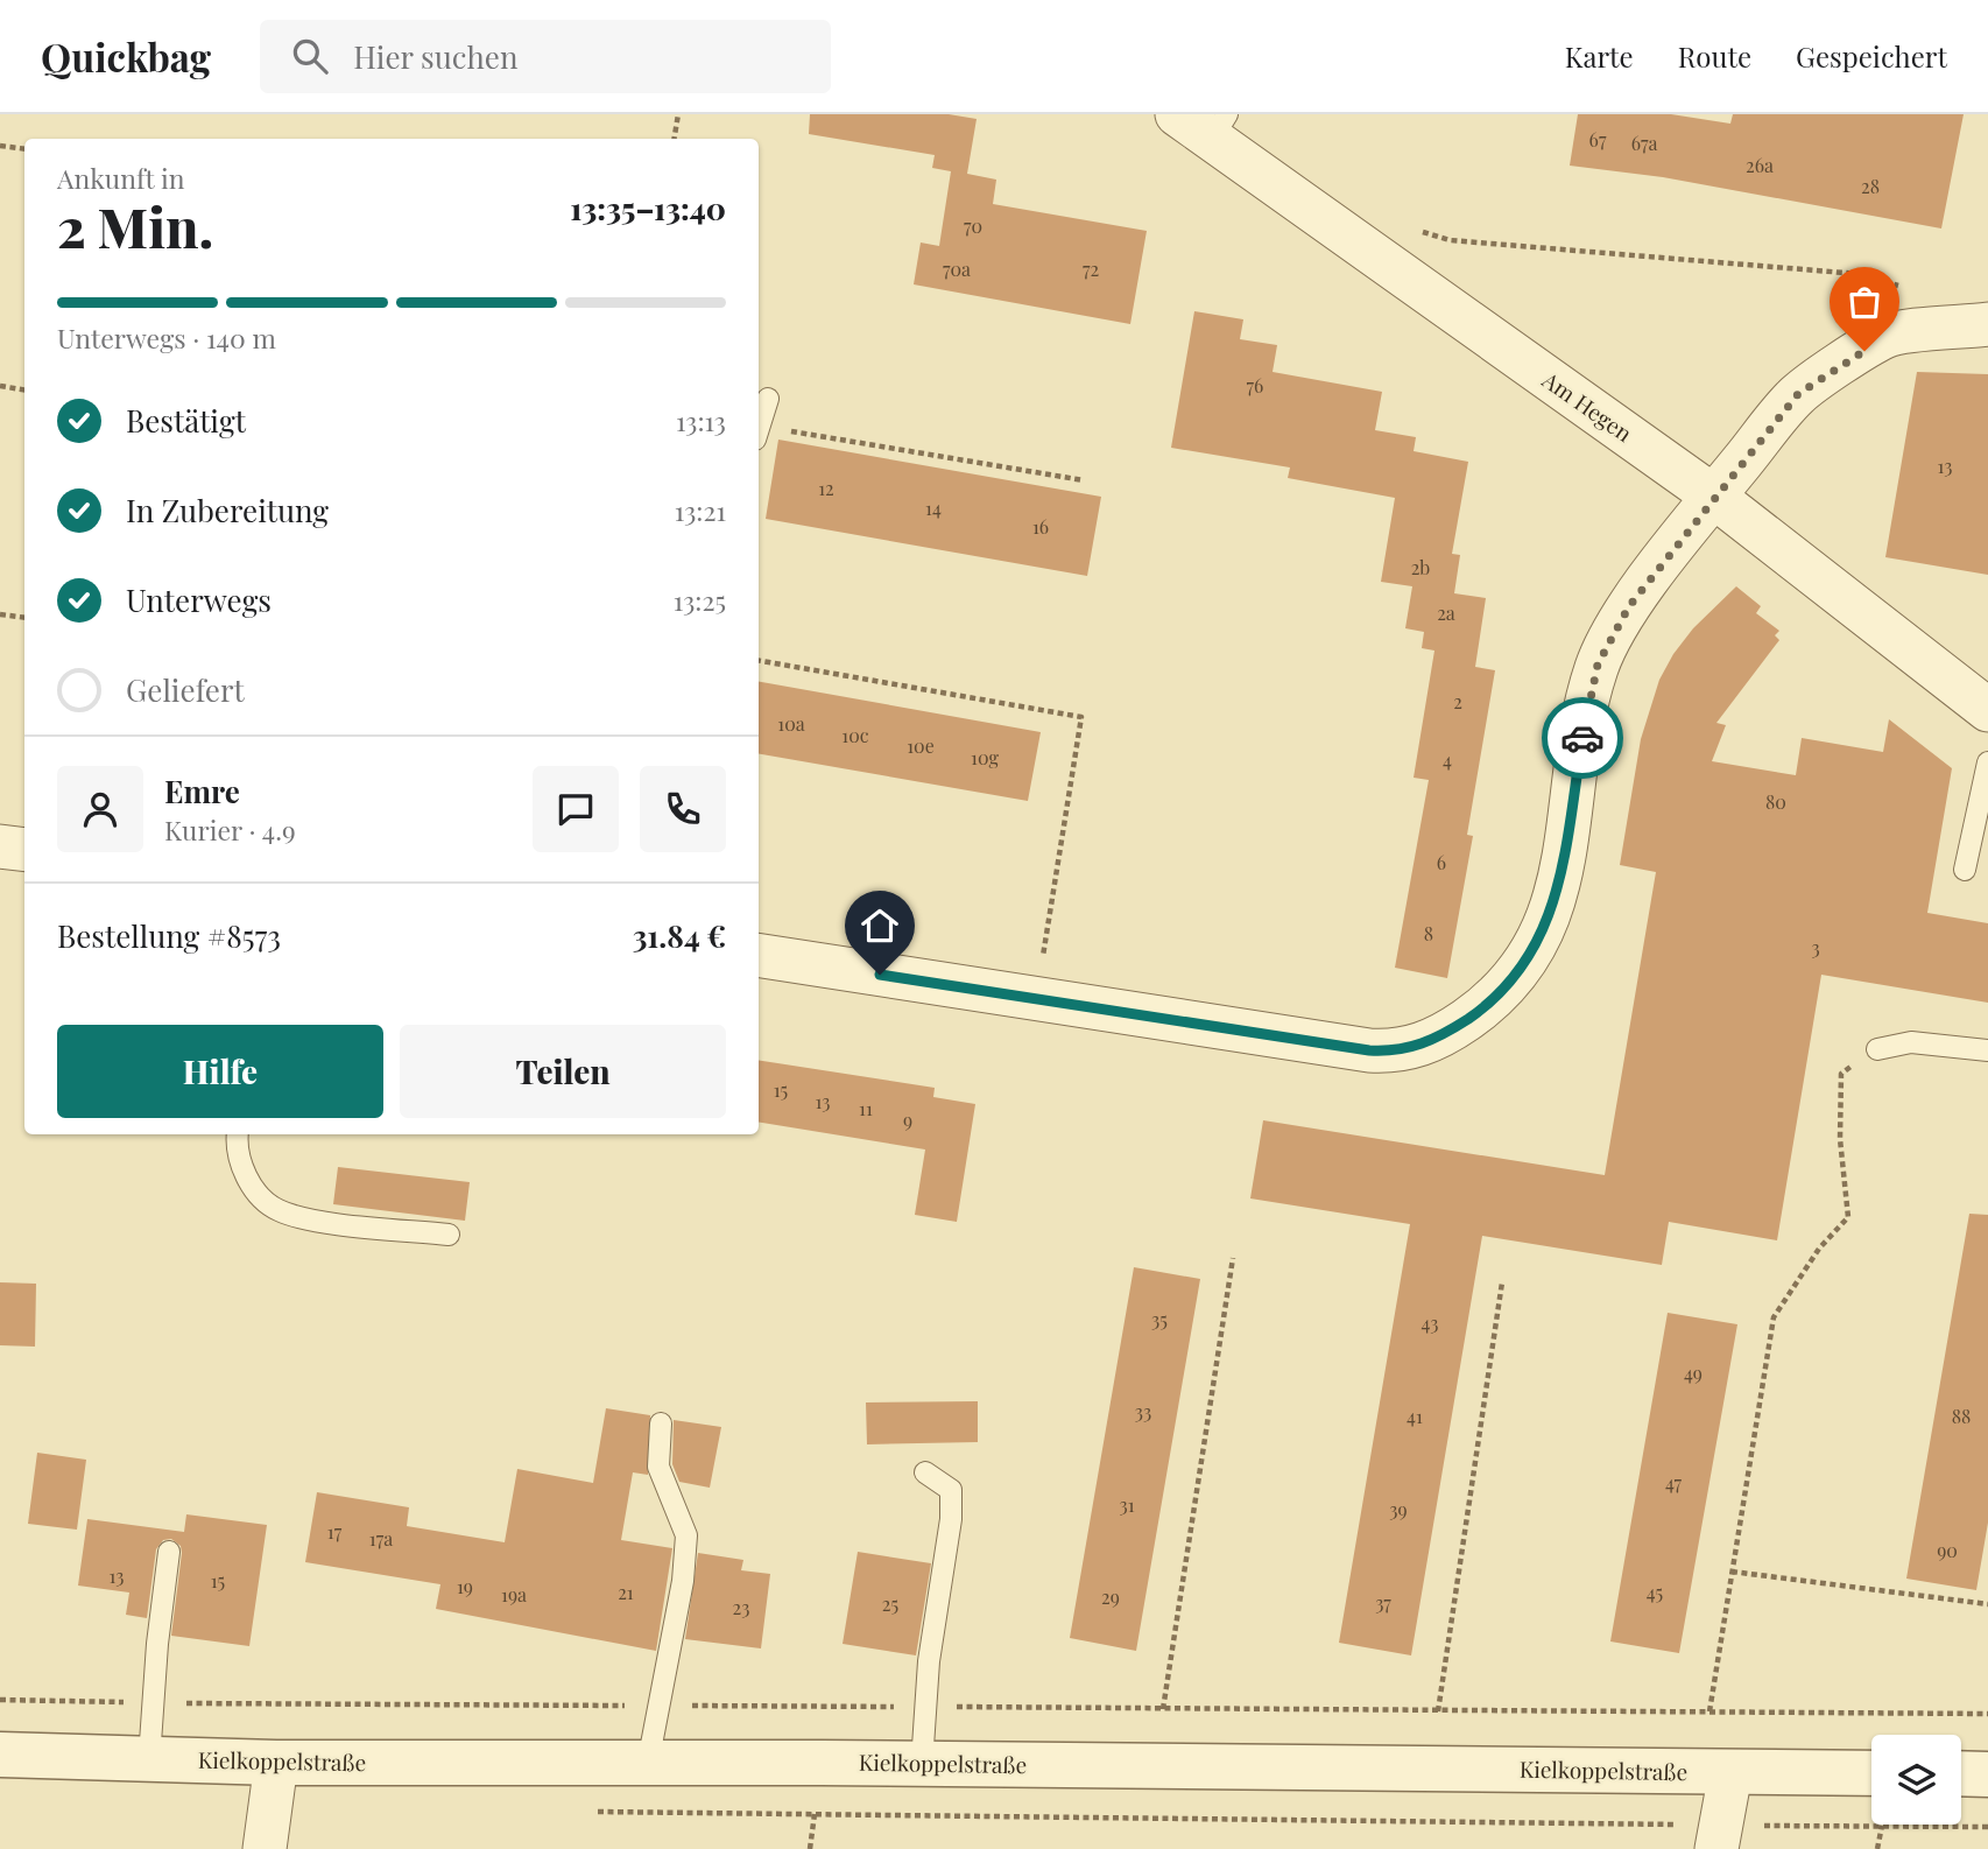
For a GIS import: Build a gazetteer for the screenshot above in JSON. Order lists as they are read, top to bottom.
{
  "streets": {
    "street": ["Am Hegen", "Kielkoppelstraße"]
  },
  "house_numbers": [
    "67",
    "67a",
    "26a",
    "28",
    "70",
    "70a",
    "72",
    "76",
    "13",
    "12",
    "14",
    "16",
    "2b",
    "2a",
    "2",
    "10a",
    "10c",
    "10e",
    "10g",
    "4",
    "80",
    "6",
    "8",
    "3",
    "15",
    "13",
    "11",
    "9",
    "35",
    "43",
    "49",
    "33",
    "41",
    "88",
    "47",
    "31",
    "39",
    "17",
    "17a",
    "90",
    "13",
    "15",
    "19",
    "21",
    "45",
    "19a",
    "29",
    "37",
    "25",
    "23"
  ],
  "page": {
    "header": "Quickbag",
    "search": "Hier suchen",
    "nav": ["Karte", "Route", "Gespeichert"],
    "heading": ["2 Min.", "Ankunft in", "13:35–13:40"],
    "panel": [
      "Emre",
      "Kurier · 4.9",
      "Bestellung #8573",
      "31.84 €"
    ],
    "bar": "Unterwegs · 140 m",
    "list": [
      ["Bestätigt", "13:13"],
      ["In Zubereitung", "13:21"],
      ["Unterwegs", "13:25"],
      "Geliefert"
    ],
    "buttons": ["Hilfe", "Teilen"]
  }
}
